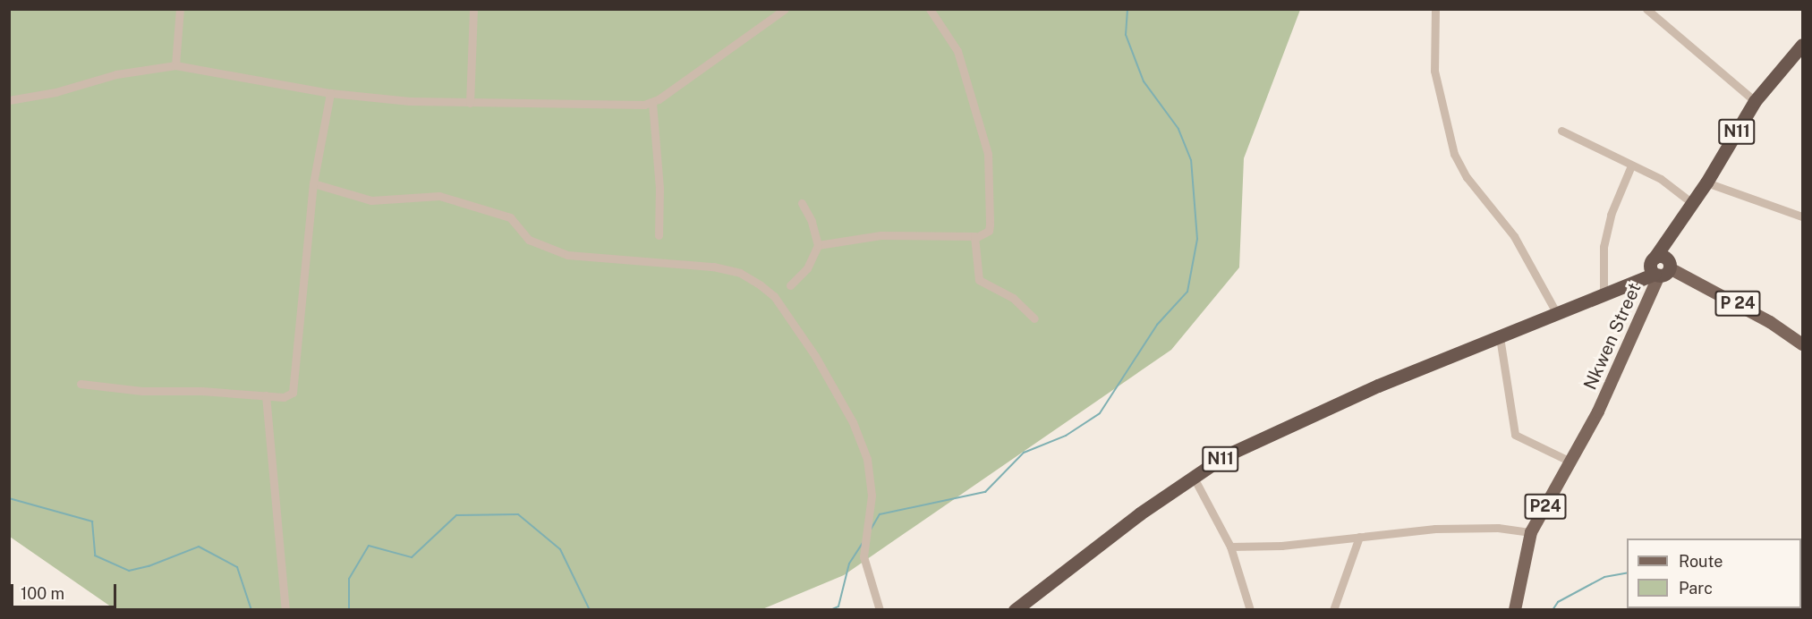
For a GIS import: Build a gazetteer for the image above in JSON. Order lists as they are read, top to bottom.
{
  "streets": {
    "highway": ["N11"],
    "main road": ["P 24", "Nkwen Street", "P24"]
  },
  "crossings": [
    ["N11", "P 24"],
    ["N11", "Nkwen Street"],
    ["P 24", "Nkwen Street"],
    ["Nkwen Street", "P24"]
  ],
  "legend": ["Route", "Parc"],
  "scale_bar": "100 m"
}
